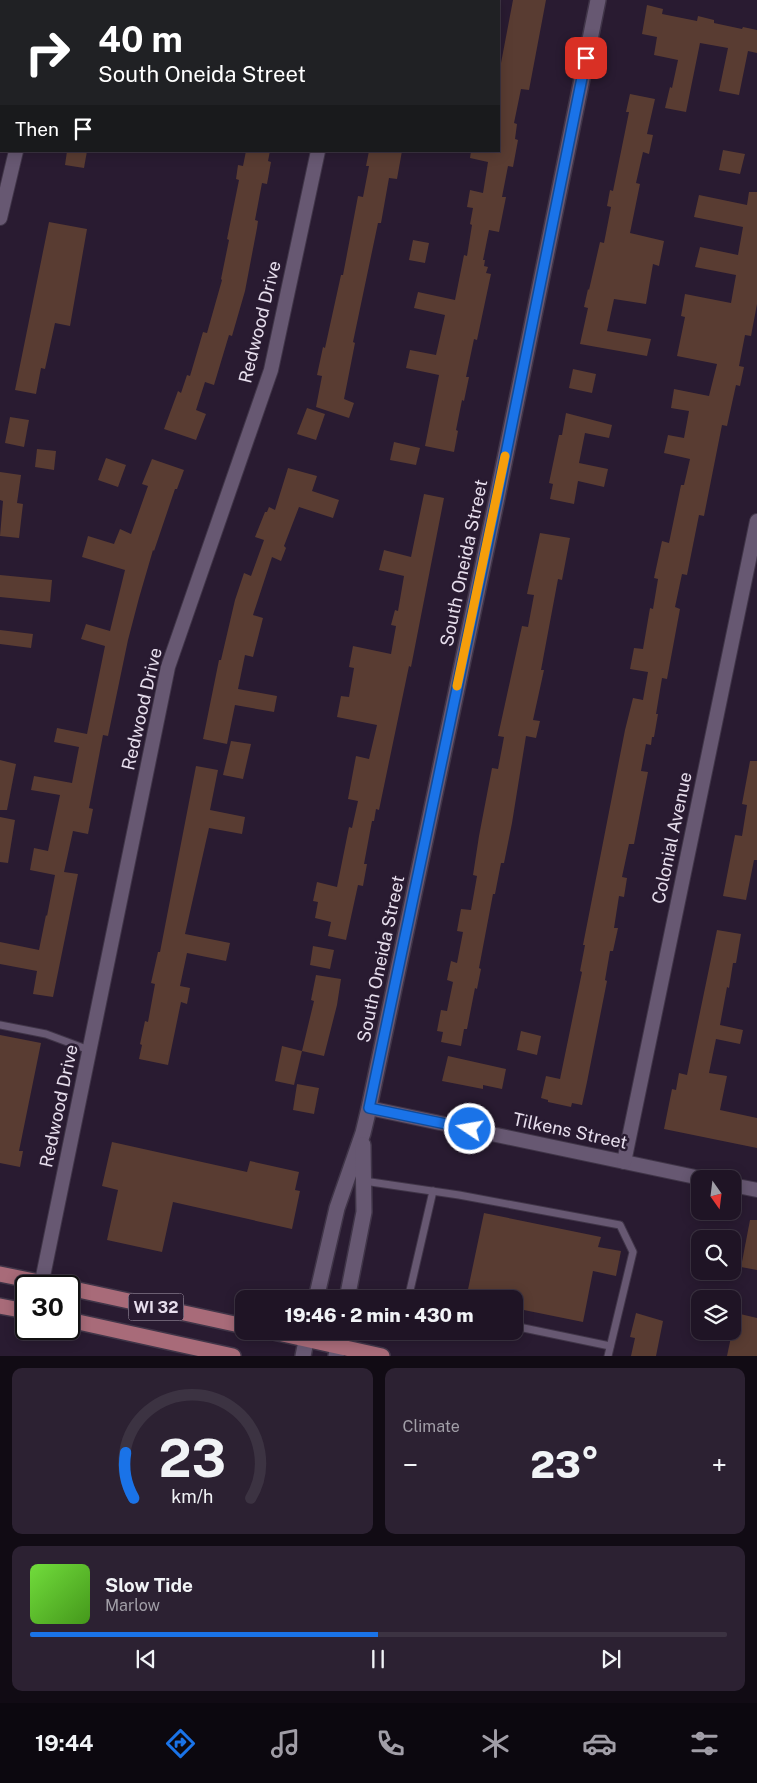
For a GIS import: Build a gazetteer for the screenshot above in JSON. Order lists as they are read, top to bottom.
{
  "streets": {
    "main road": ["WI 32"],
    "street": [
      "Redwood Drive",
      "South Oneida Street",
      "Colonial Avenue",
      "Tilkens Street"
    ]
  },
  "crossings": [
    ["South Oneida Street", "Tilkens Street"],
    ["Colonial Avenue", "Tilkens Street"]
  ],
  "north": "bottom",
  "page": {
    "turn": ["40 m", "South Oneida Street"],
    "then": "Then",
    "limit": "30",
    "trip": "19:46 · 2 min · 430 m",
    "tile": "Climate",
    "heat": ["−", "23°", "+"],
    "song": ["Slow Tide", "Marlow"],
    "tabs": "19:44",
    "gauge": ["23", "km/h"]
  }
}
